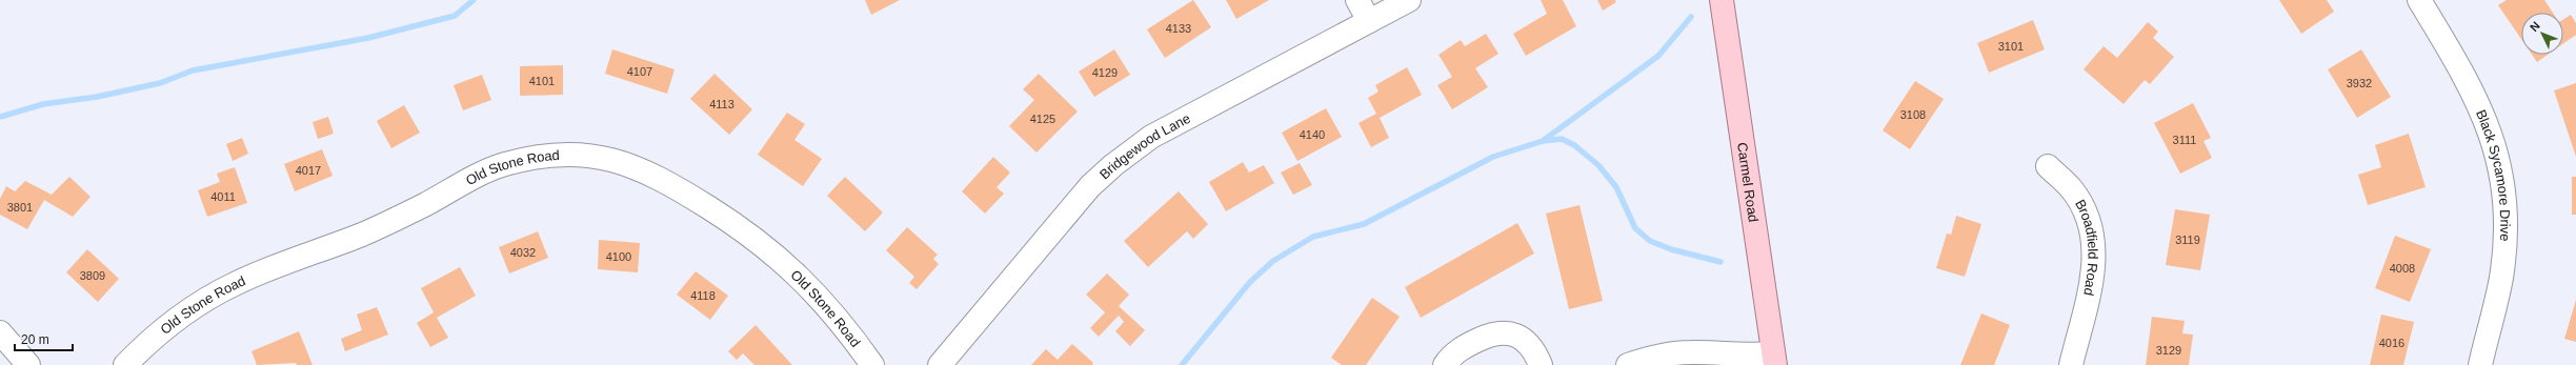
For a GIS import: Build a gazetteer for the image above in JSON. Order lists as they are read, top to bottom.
{
  "streets": {
    "main road": ["Carmel Road"],
    "street": [
      "Bridgewood Lane",
      "Old Stone Road",
      "Black Sycamore Drive",
      "Broadfield Road"
    ]
  },
  "house_numbers": [
    "4133",
    "3101",
    "4107",
    "4129",
    "4101",
    "3932",
    "4113",
    "3108",
    "4125",
    "4140",
    "3111",
    "4017",
    "4011",
    "3801",
    "3119",
    "4032",
    "4100",
    "4008",
    "3809",
    "4118",
    "4016",
    "3129"
  ],
  "scale_bar": "20 m",
  "north": "top left"
}
